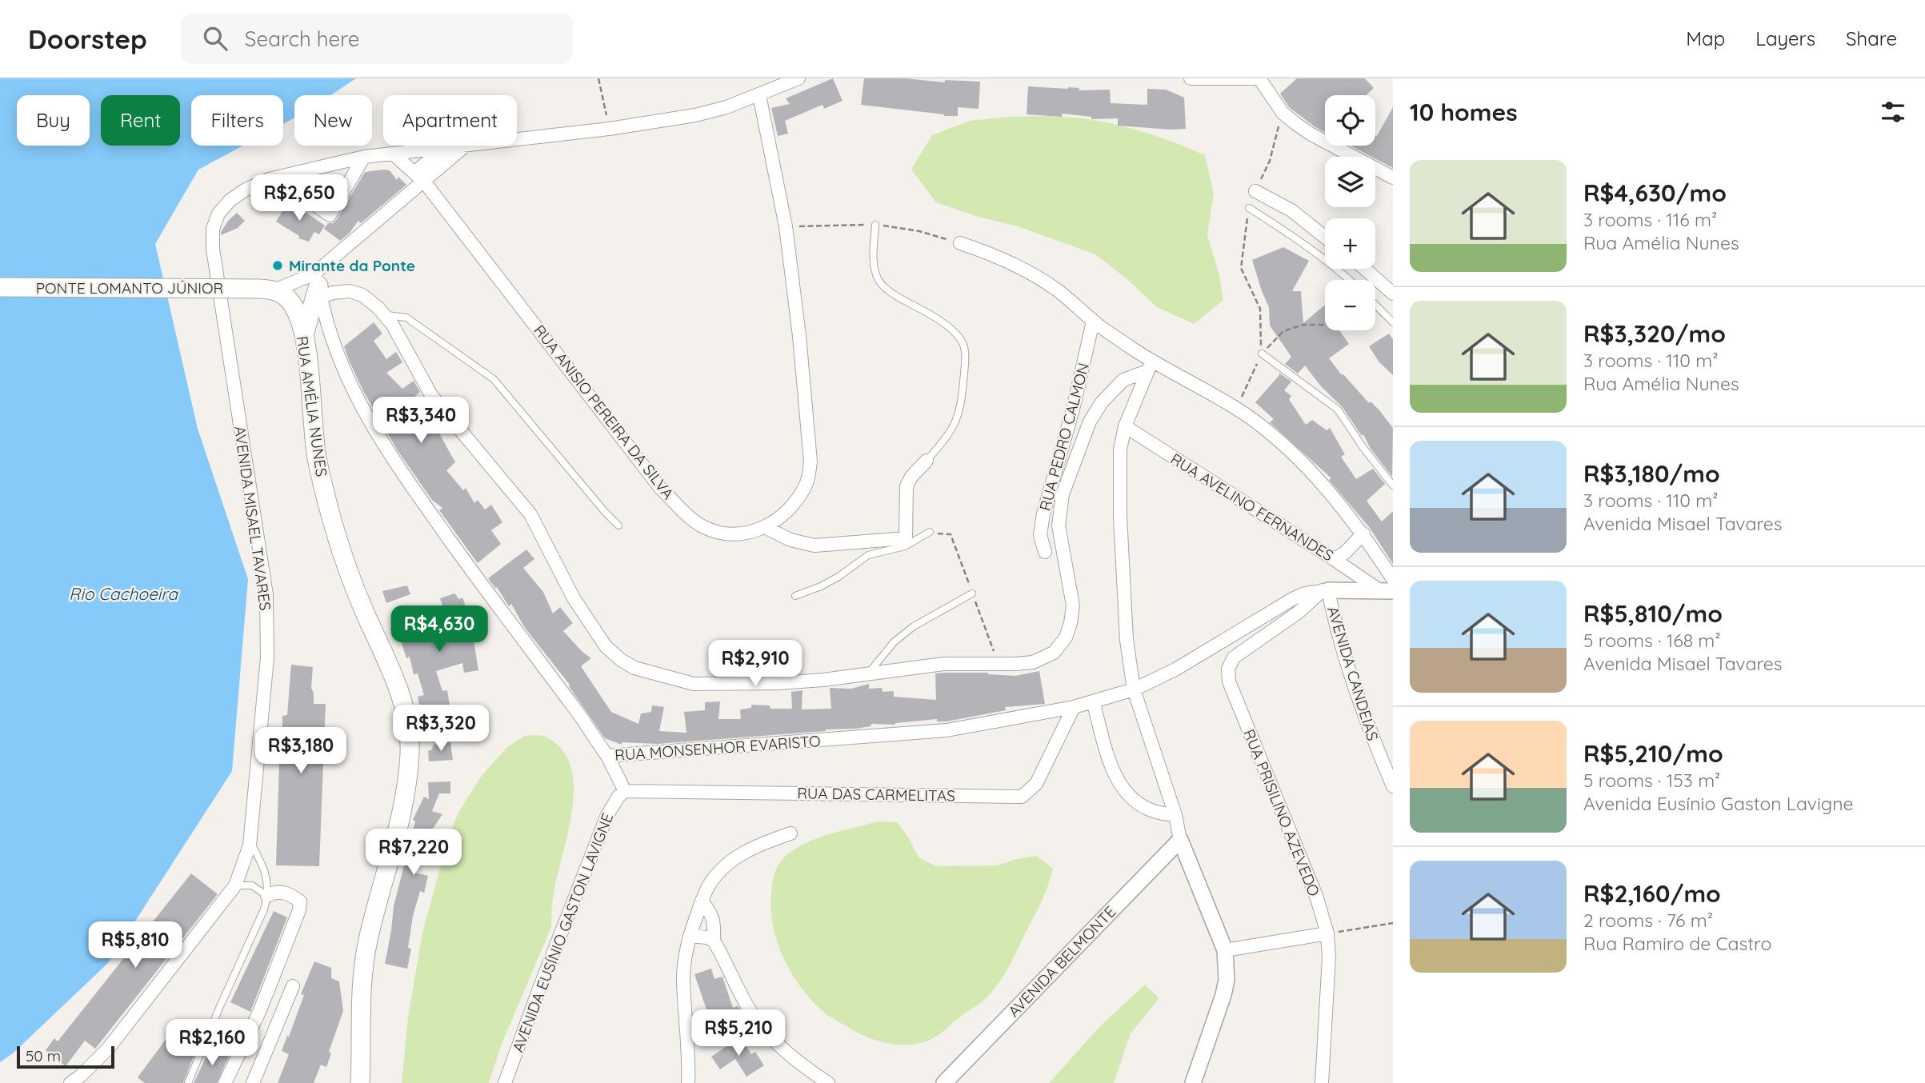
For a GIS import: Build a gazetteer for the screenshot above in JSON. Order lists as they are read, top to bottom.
{
  "streets": {
    "main road": ["PONTE LOMANTO JÚNIOR", "RUA AMÉLIA NUNES"],
    "street": [
      "RUA ANISIO PEREIRA DA SILVA",
      "RUA PEDRO CALMON",
      "RUA AVELINO FERNANDES",
      "AVENIDA MISAEL TAVARES",
      "AVENIDA CANDEIAS",
      "RUA MONSENHOR EVARISTO",
      "RUA DAS CARMELITAS",
      "RUA PRISILINO AZEVEDO",
      "AVENIDA EUSÍNIO GASTON LAVIGNE",
      "AVENIDA BELMONTE"
    ]
  },
  "crossings": [
    ["PONTE LOMANTO JÚNIOR", "RUA AMÉLIA NUNES"],
    ["RUA PEDRO CALMON", "RUA MONSENHOR EVARISTO"],
    ["AVENIDA CANDEIAS", "RUA MONSENHOR EVARISTO"],
    ["AVENIDA CANDEIAS", "RUA PRISILINO AZEVEDO"],
    ["RUA MONSENHOR EVARISTO", "RUA DAS CARMELITAS"],
    ["RUA MONSENHOR EVARISTO", "RUA PRISILINO AZEVEDO"],
    ["RUA DAS CARMELITAS", "AVENIDA EUSÍNIO GASTON LAVIGNE"]
  ],
  "water": ["Rio Cachoeira"],
  "places": ["Mirante da Ponte"],
  "scale_bar": "50 m",
  "page": {
    "header": "Doorstep",
    "search": "Search here",
    "nav": ["Map", "Layers", "Share"],
    "heading": "10 homes",
    "map_buttons": ["+", "−"],
    "chip": [
      "Buy",
      "Rent",
      "Filters",
      "New",
      "Apartment"
    ],
    "list": [
      {
        "name": "R$4,630/mo",
        "note": "3 rooms · 116 m² · Rua Amélia Nunes"
      },
      {
        "name": "R$3,320/mo",
        "note": "3 rooms · 110 m² · Rua Amélia Nunes"
      },
      {
        "name": "R$3,180/mo",
        "note": "3 rooms · 110 m² · Avenida Misael Tavares"
      },
      {
        "name": "R$5,810/mo",
        "note": "5 rooms · 168 m² · Avenida Misael Tavares"
      },
      {
        "name": "R$5,210/mo",
        "note": "5 rooms · 153 m² · Avenida Eusínio Gaston Lavigne"
      },
      {
        "name": "R$2,160/mo",
        "note": "2 rooms · 76 m² · Rua Ramiro de Castro"
      }
    ],
    "price": [
      "R$2,650",
      "R$3,340",
      "R$4,630",
      "R$2,910",
      "R$3,320",
      "R$3,180",
      "R$7,220",
      "R$5,810",
      "R$5,210",
      "R$2,160"
    ],
    "scale": "50 m"
  }
}
